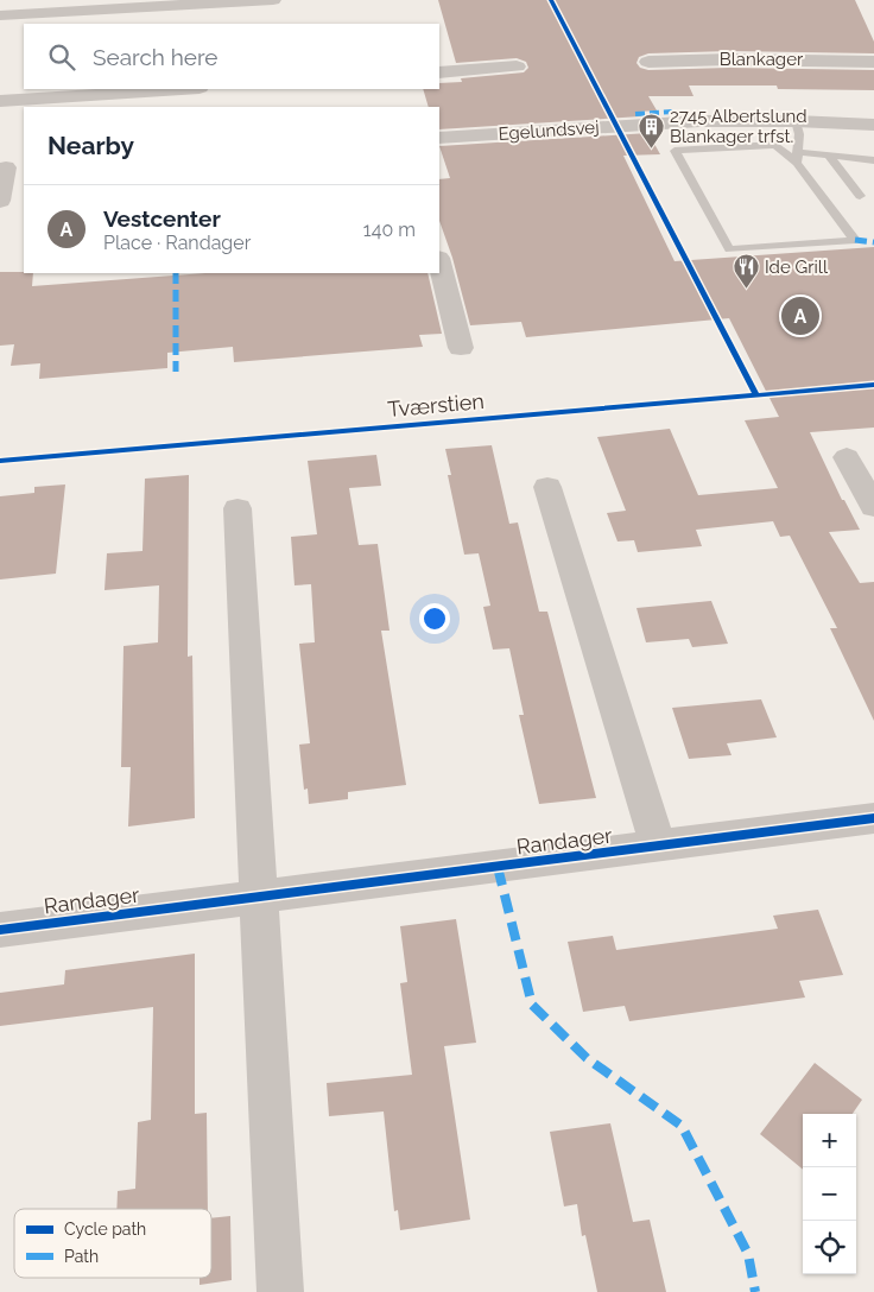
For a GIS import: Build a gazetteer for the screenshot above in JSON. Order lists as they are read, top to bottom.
{
  "streets": {
    "street": ["Blankager", "Egelundsvej", "Randager"],
    "cycle path": ["Tværstien"]
  },
  "places": {
    "building": ["2745 Albertslund Blankager trfst."],
    "restaurant": ["Ide Grill"]
  },
  "legend": ["Cycle path", "Path"],
  "page": {
    "search": "Search here",
    "heading": "Nearby",
    "list": [
      {
        "mark": "A",
        "name": "Vestcenter",
        "note": "Place · Randager",
        "value": "140 m"
      }
    ],
    "pins": "A",
    "map_buttons": ["+", "−"]
  }
}
